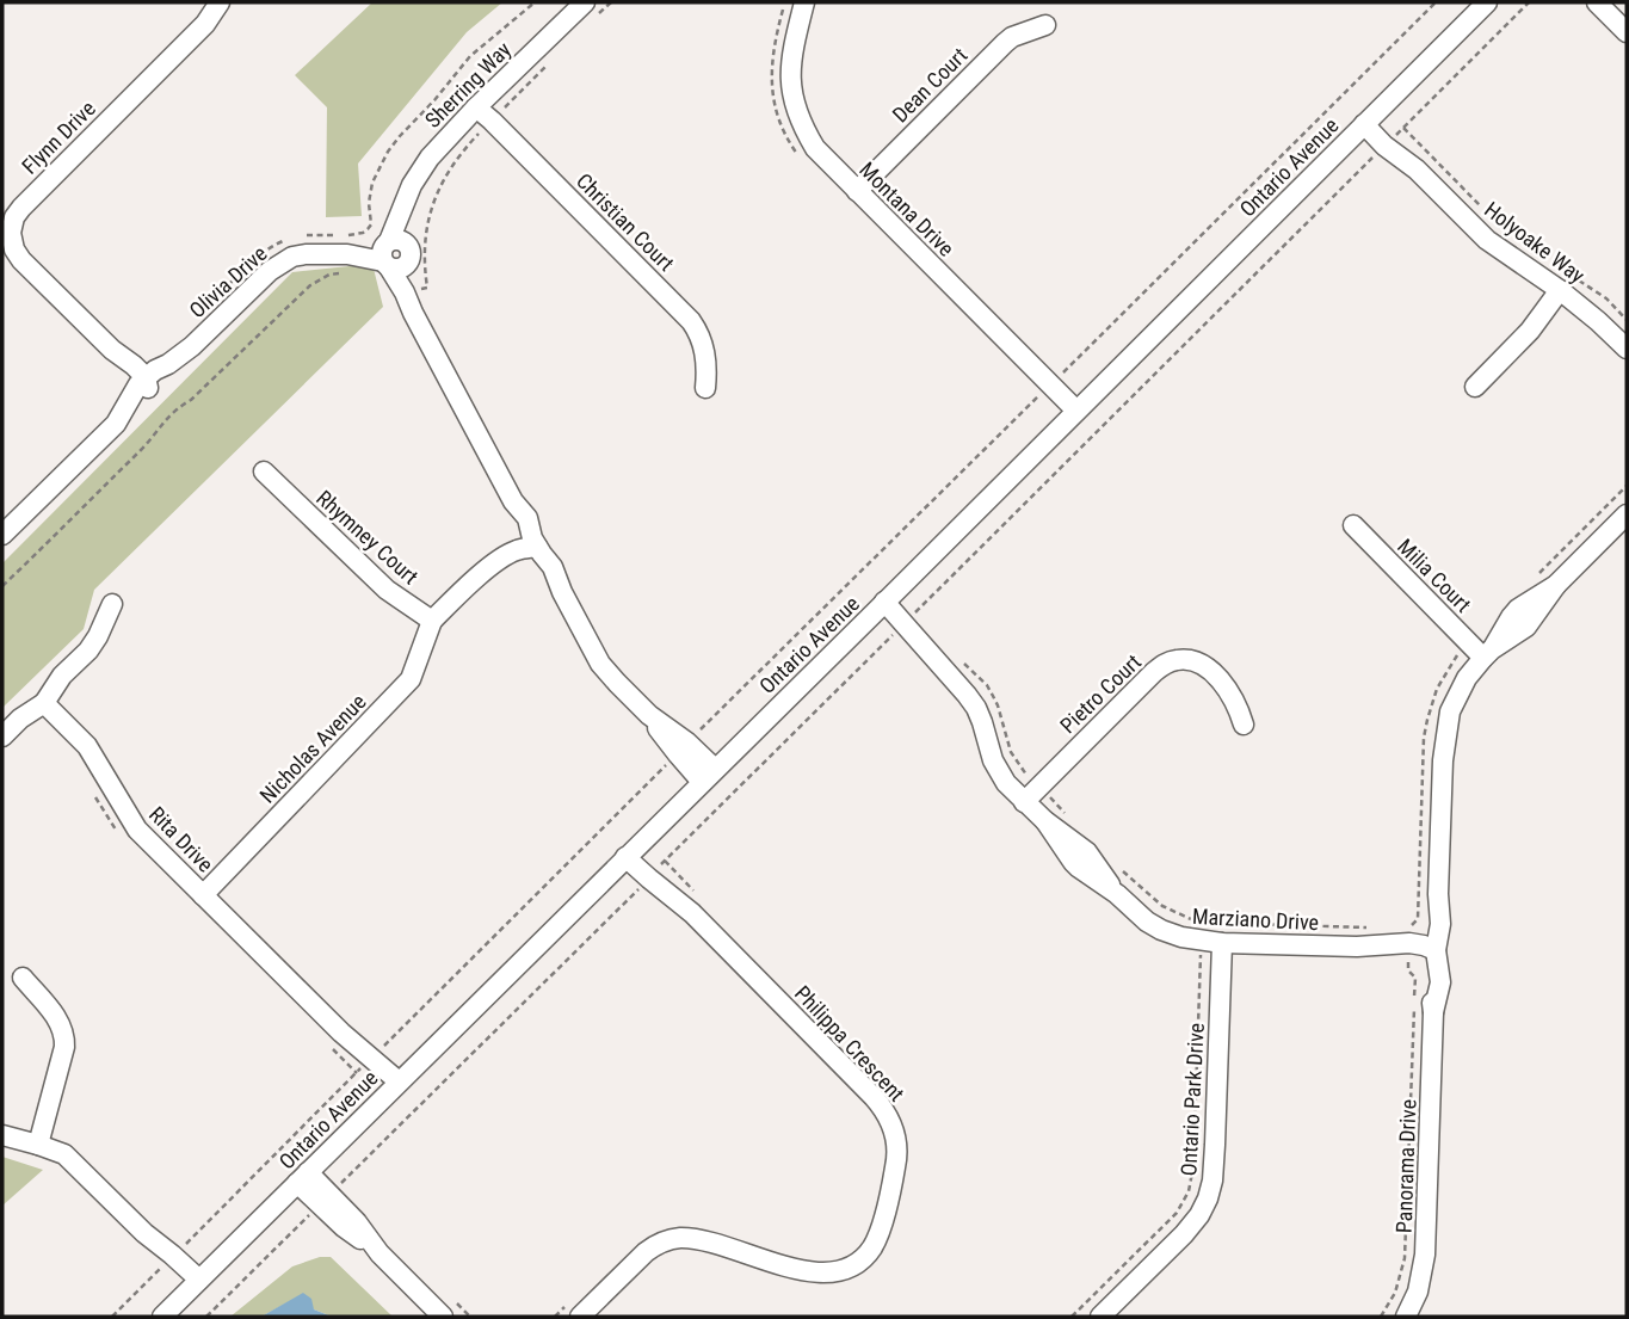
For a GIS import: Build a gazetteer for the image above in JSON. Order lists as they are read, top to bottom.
{
  "streets": {
    "street": [
      "Sherring Way",
      "Dean Court",
      "Flynn Drive",
      "Ontario Avenue",
      "Montana Drive",
      "Christian Court",
      "Holyoake Way",
      "Olivia Drive",
      "Rhymney Court",
      "Milia Court",
      "Pietro Court",
      "Nicholas Avenue",
      "Rita Drive",
      "Marziano Drive",
      "Philippa Crescent",
      "Ontario Park Drive",
      "Panorama Drive"
    ]
  },
  "crossings": [
    ["Sherring Way", "Ontario Avenue"],
    ["Sherring Way", "Christian Court"],
    ["Sherring Way", "Olivia Drive"],
    ["Dean Court", "Montana Drive"],
    ["Flynn Drive", "Olivia Drive"],
    ["Ontario Avenue", "Montana Drive"],
    ["Ontario Avenue", "Holyoake Way"],
    ["Ontario Avenue", "Rita Drive"],
    ["Ontario Avenue", "Marziano Drive"],
    ["Ontario Avenue", "Philippa Crescent"],
    ["Rhymney Court", "Nicholas Avenue"],
    ["Milia Court", "Panorama Drive"],
    ["Pietro Court", "Marziano Drive"],
    ["Nicholas Avenue", "Rita Drive"],
    ["Marziano Drive", "Ontario Park Drive"],
    ["Marziano Drive", "Panorama Drive"]
  ]
}
